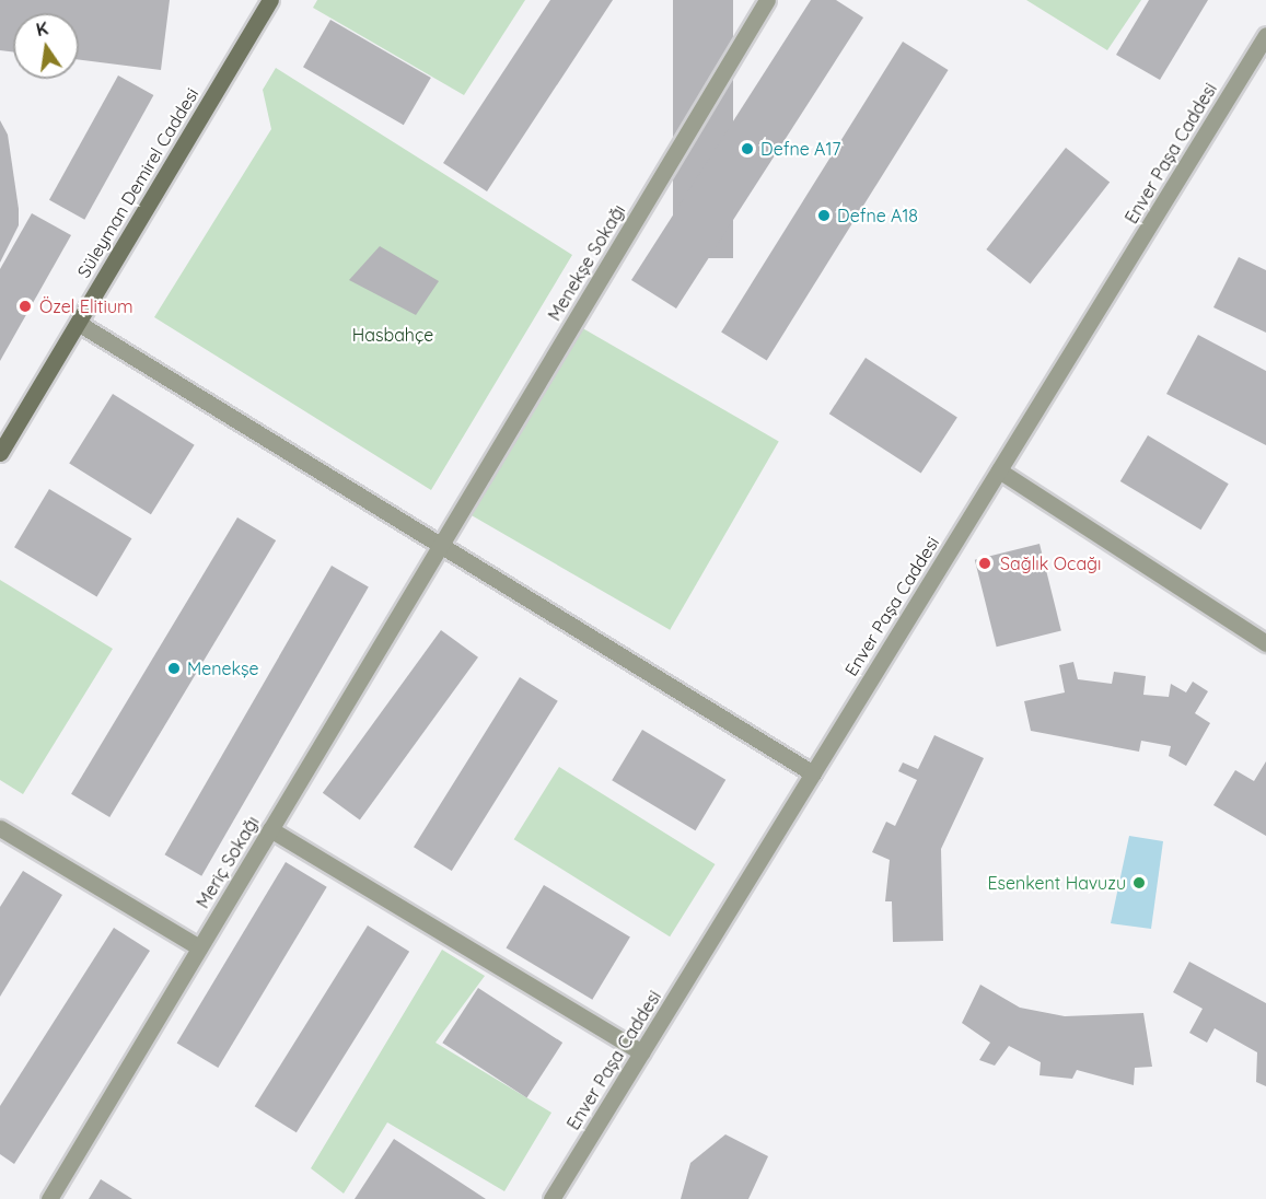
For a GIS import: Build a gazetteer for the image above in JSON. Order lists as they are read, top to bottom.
{
  "streets": {
    "main road": ["Süleyman Demirel Caddesi"],
    "street": ["Enver Paşa Caddesi", "Menekşe Sokağı", "Meriç Sokağı"]
  },
  "crossings": [
    ["Menekşe Sokağı", "Meriç Sokağı"]
  ],
  "parks": ["Hasbahçe"],
  "places": [
    "Defne A17",
    "Defne A18",
    "Özel Elitium",
    "Sağlık Ocağı",
    "Menekşe",
    "Esenkent Havuzu"
  ],
  "north": "top"
}
